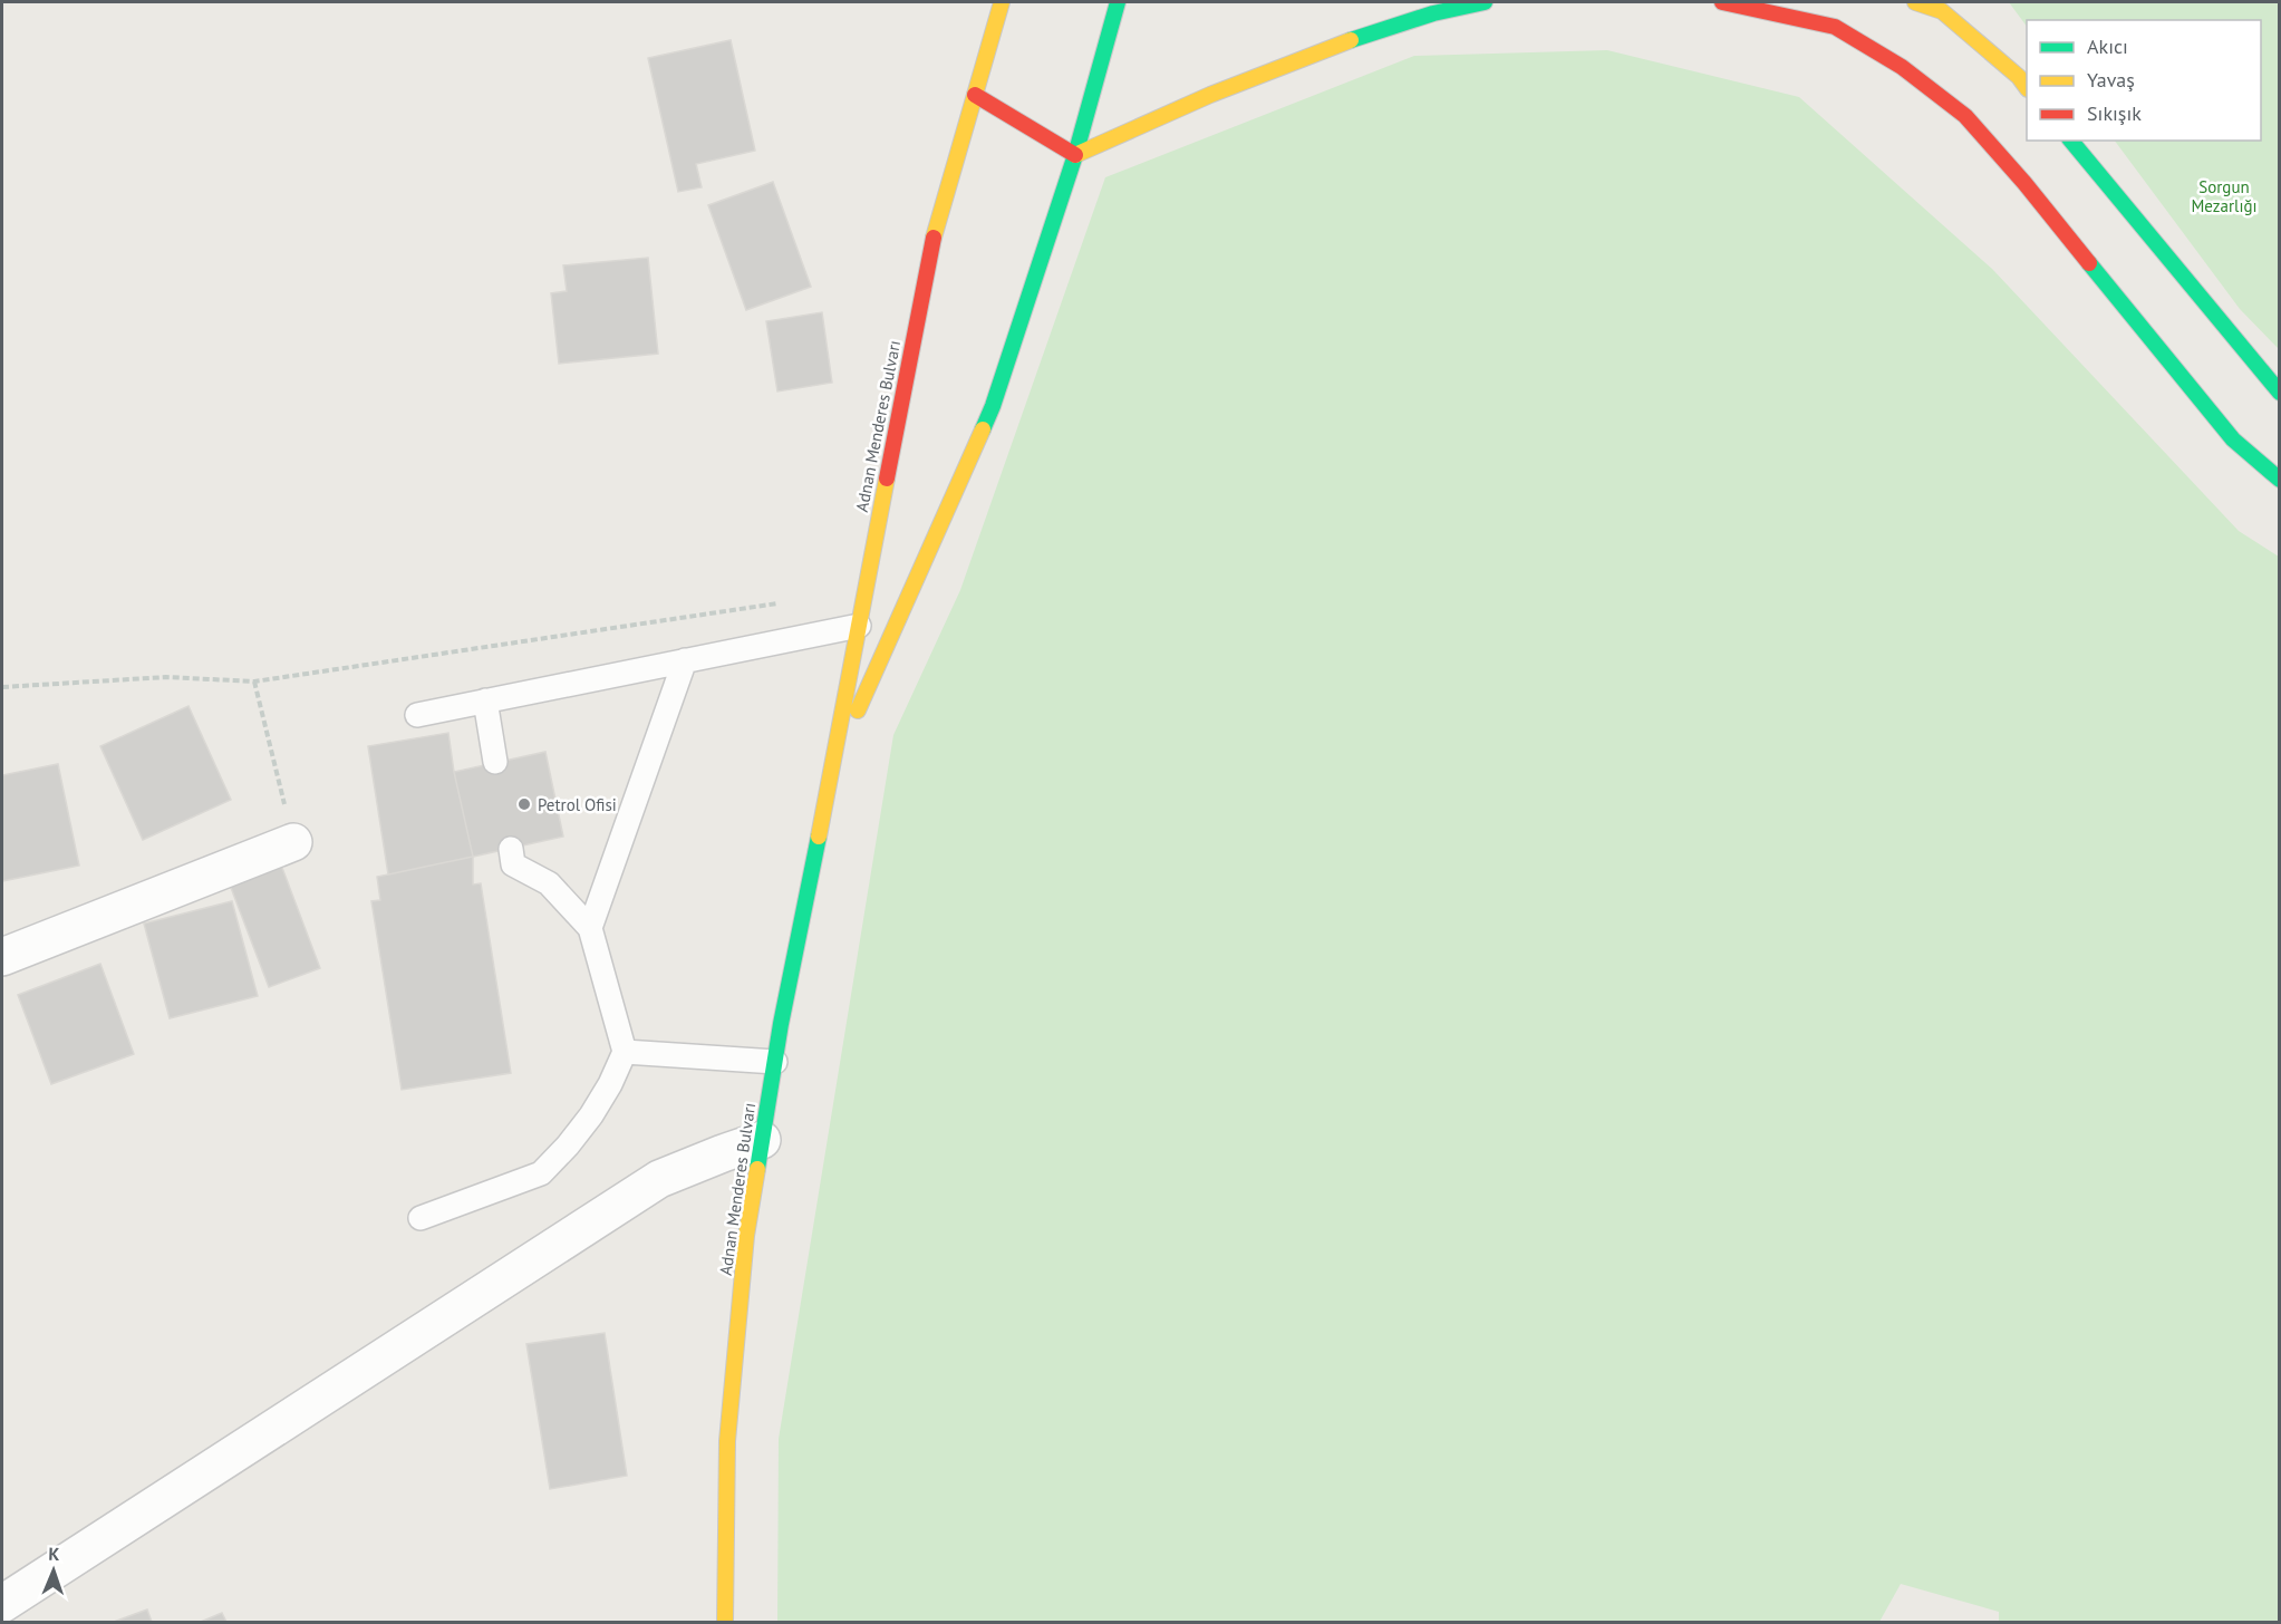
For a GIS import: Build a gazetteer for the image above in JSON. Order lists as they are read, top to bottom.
{
  "streets": {
    "main road": ["Adnan Menderes Bulvarı"]
  },
  "parks": ["Sorgun Mezarlığı"],
  "places": ["Petrol Ofisi"],
  "legend": ["Akıcı", "Yavaş", "Sıkışık"],
  "north": "top"
}
